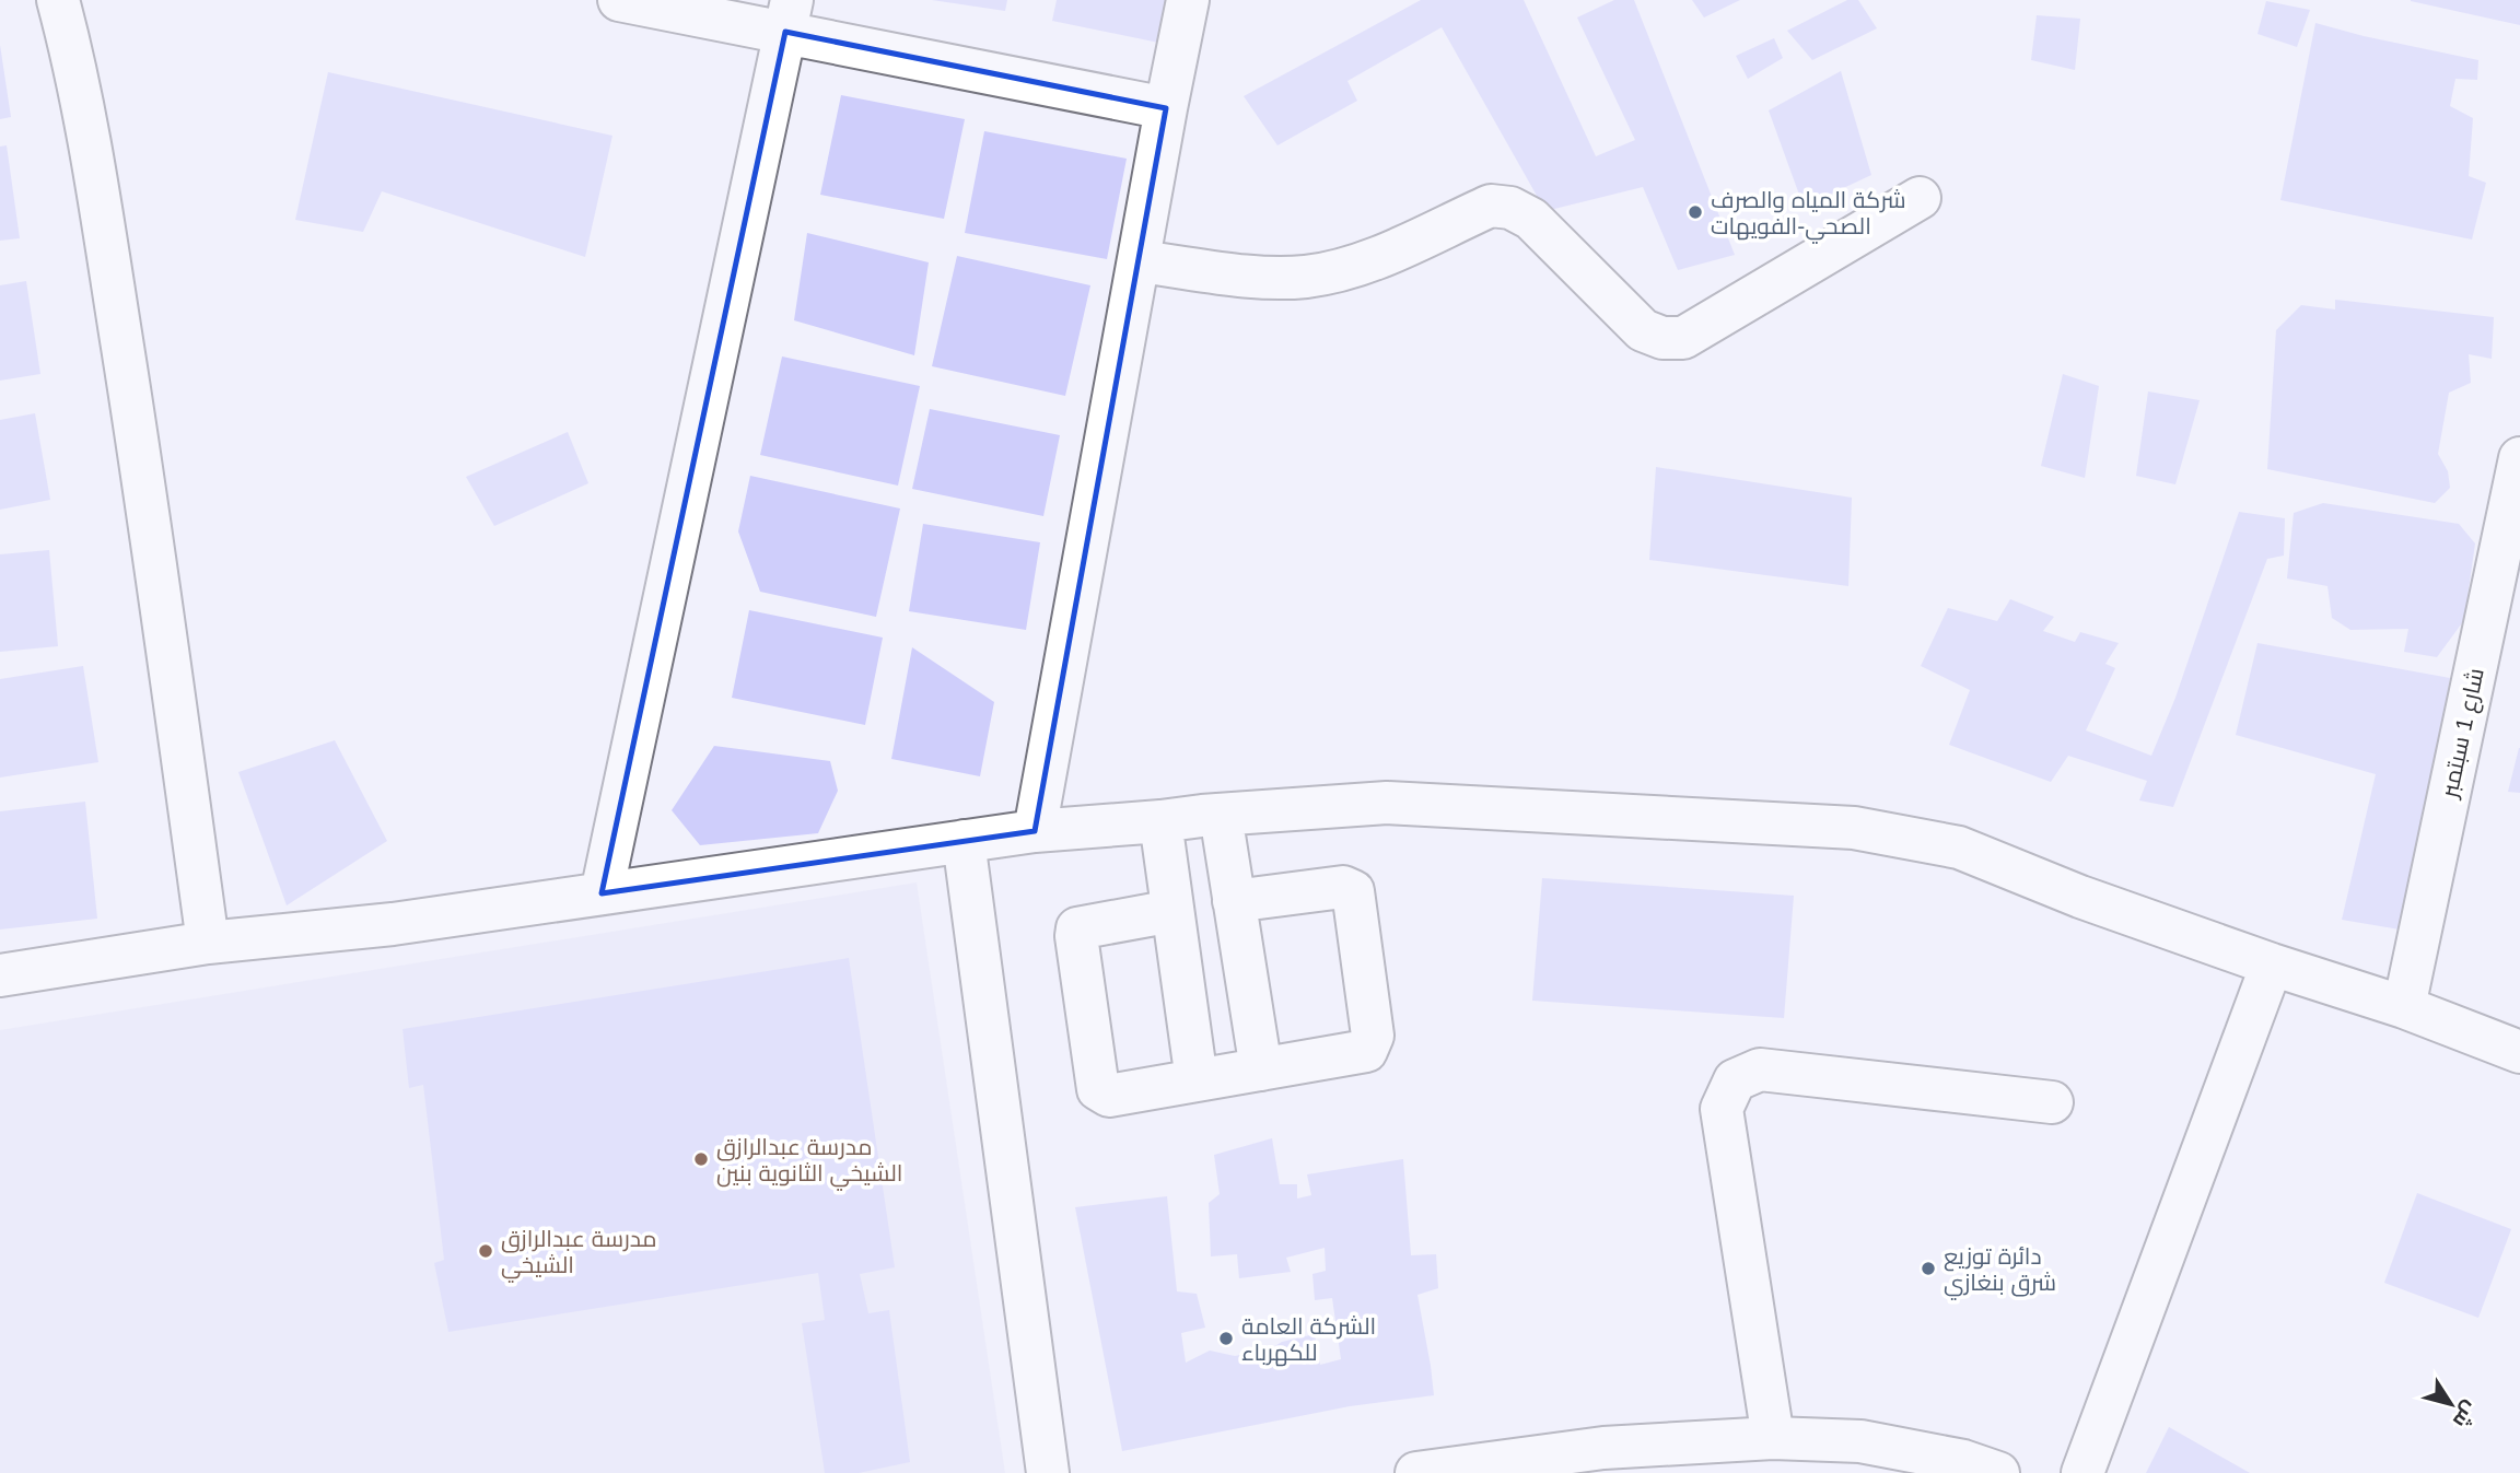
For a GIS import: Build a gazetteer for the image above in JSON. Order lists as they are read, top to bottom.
{
  "streets": {
    "street": ["شارع 1 سبتمبر"]
  },
  "places": [
    "شركة المياه والصرف الصحي-الفويهات",
    "مدرسة عبدالرازق الشيخي الثانوية بنين",
    "مدرسة عبدالرازق الشيخي",
    "دائرة توزيع شرق بنغازي",
    "الشركة العامة للكهرباء"
  ],
  "north": "bottom right"
}
